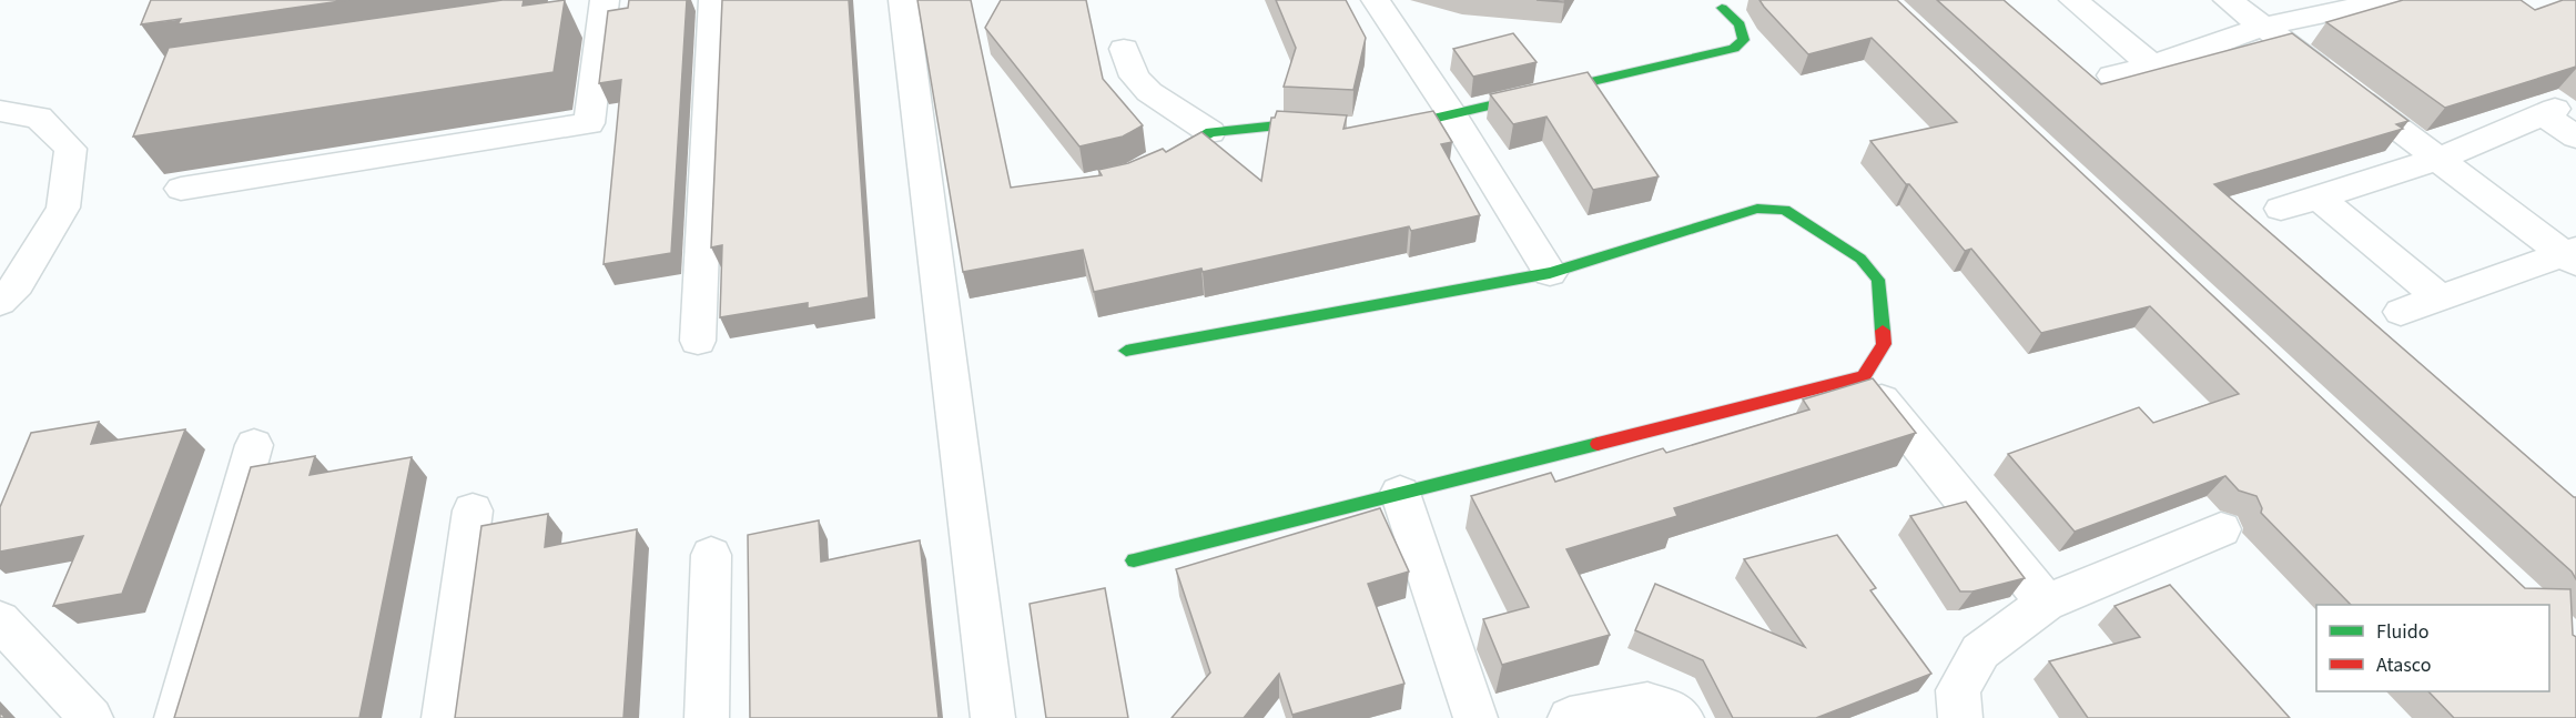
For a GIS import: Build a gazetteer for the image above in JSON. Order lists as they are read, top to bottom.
{
  "legend": ["Fluido", "Atasco"]
}
